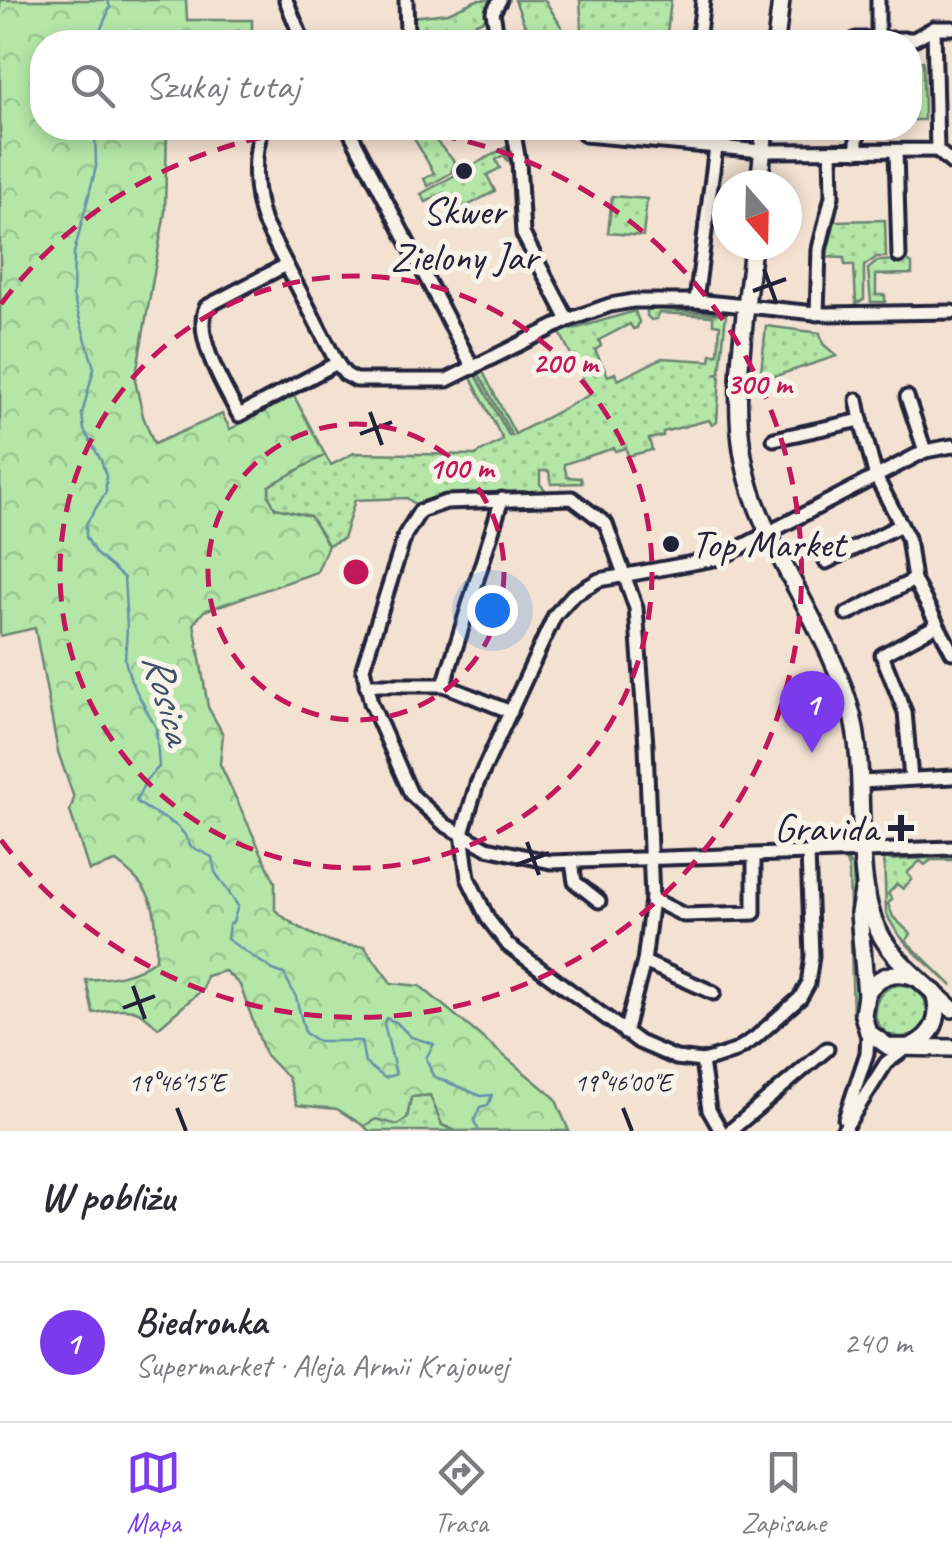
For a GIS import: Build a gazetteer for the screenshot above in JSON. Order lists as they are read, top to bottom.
{
  "water": ["Rosica"],
  "places": {
    "other": ["Skwer Zielony Jar", "Top Market"],
    "health": ["Gravida"]
  },
  "north": "bottom",
  "page": {
    "search": "Szukaj tutaj",
    "pins": "1",
    "heading": "W pobliżu",
    "list": [
      {
        "mark": "1",
        "name": "Biedronka",
        "note": "Supermarket · Aleja Armii Krajowej",
        "value": "240 m"
      }
    ],
    "nav": ["Mapa", "Trasa", "Zapisane"]
  },
  "coordinates": ["19°46'15\"E", "19°46'00\"E"],
  "rings": ["200 m", "300 m", "100 m"]
}
